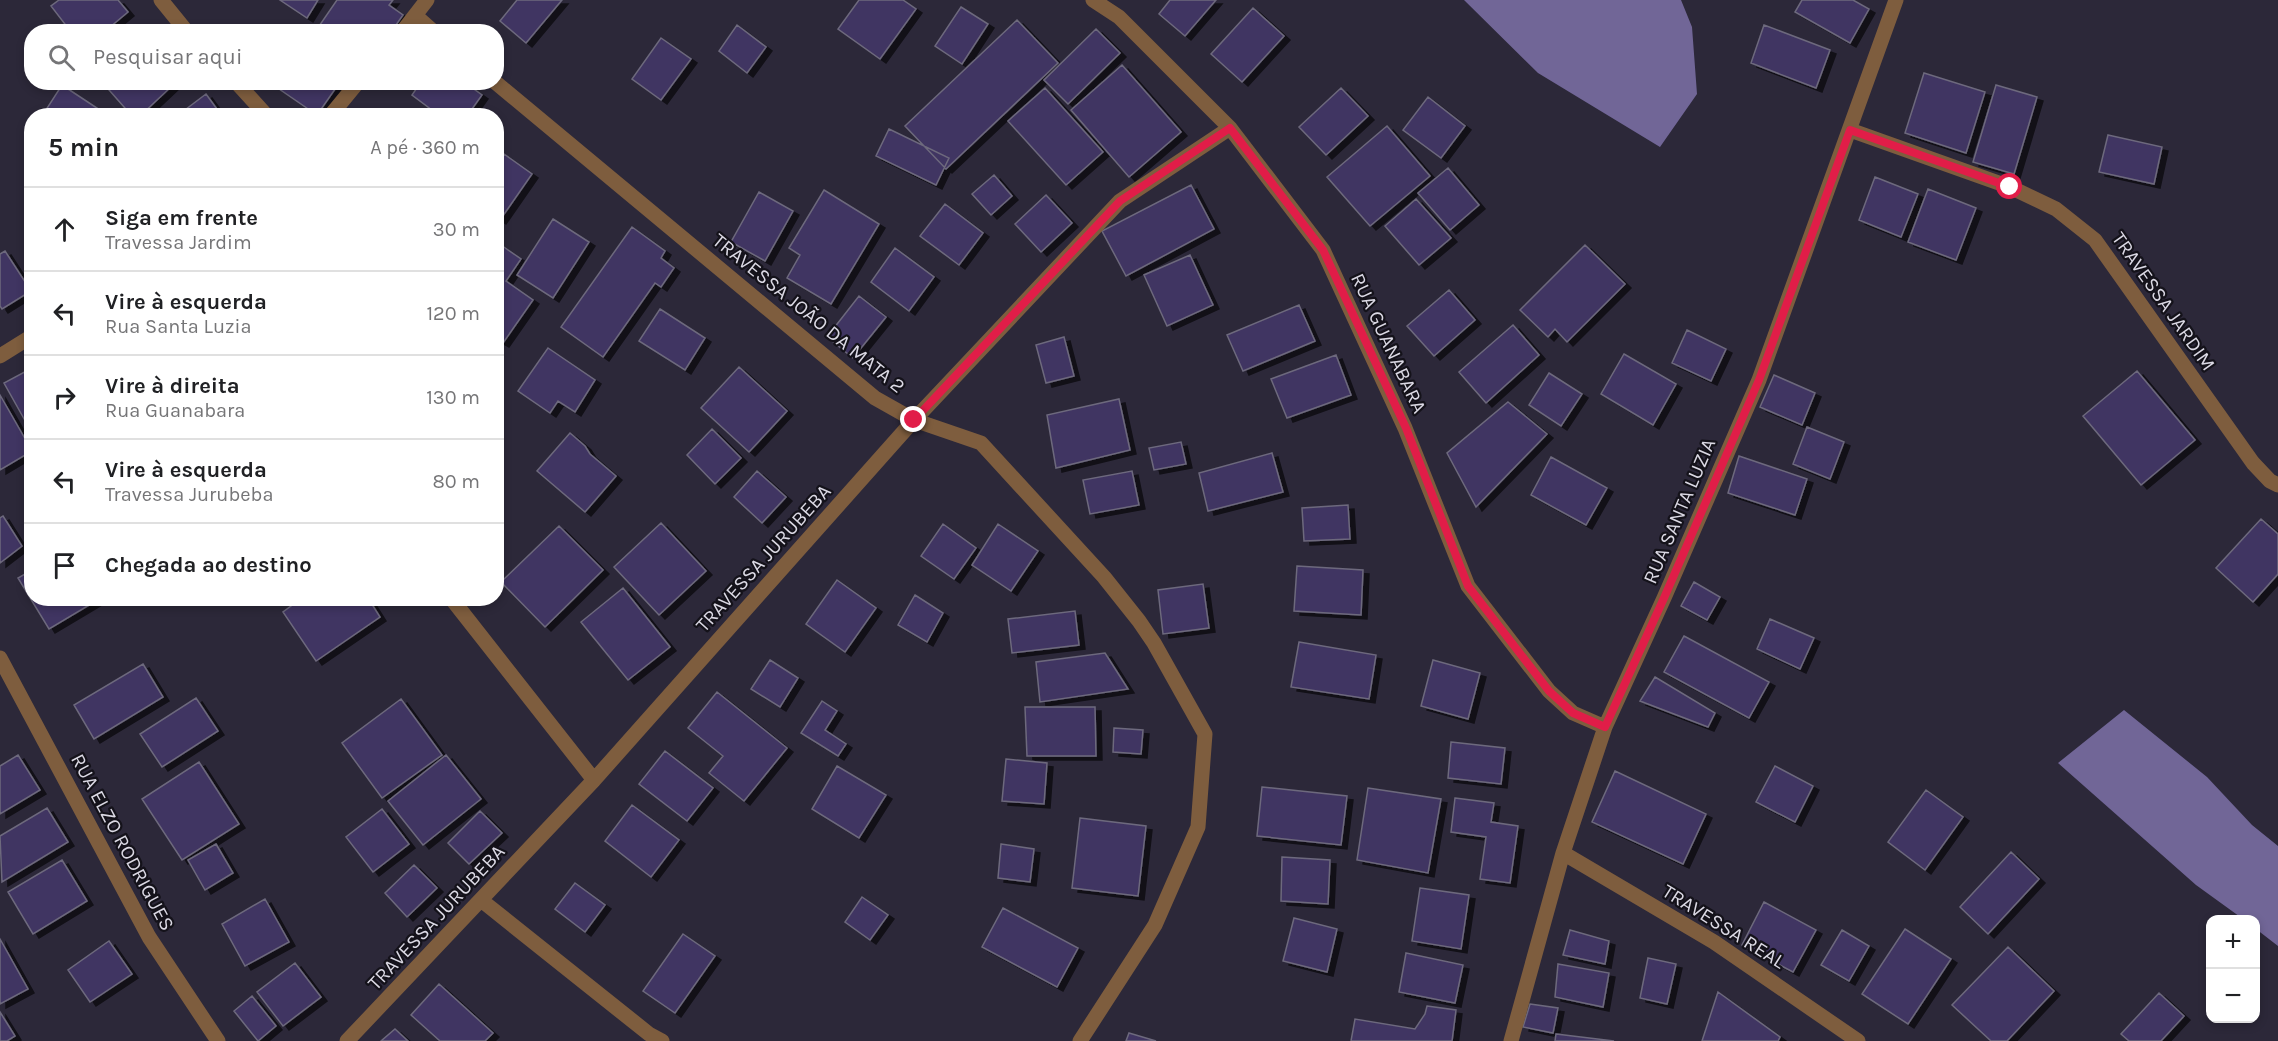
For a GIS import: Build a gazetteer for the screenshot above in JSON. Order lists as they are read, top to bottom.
{
  "streets": {
    "street": [
      "TRAVESSA JARDIM",
      "TRAVESSA JOÃO DA MATA 2",
      "RUA GUANABARA",
      "RUA SANTA LUZIA",
      "TRAVESSA JURUBEBA",
      "RUA ELZO RODRIGUES",
      "TRAVESSA REAL"
    ]
  },
  "crossings": [
    ["TRAVESSA JARDIM", "RUA SANTA LUZIA"],
    ["TRAVESSA JOÃO DA MATA 2", "TRAVESSA JURUBEBA"],
    ["RUA GUANABARA", "RUA SANTA LUZIA"],
    ["RUA GUANABARA", "TRAVESSA JURUBEBA"],
    ["RUA SANTA LUZIA", "TRAVESSA REAL"]
  ],
  "page": {
    "search": "Pesquisar aqui",
    "heading": ["5 min", "A pé · 360 m"],
    "list": [
      ["Siga em frente", "Travessa Jardim", "30 m"],
      ["Vire à esquerda", "Rua Santa Luzia", "120 m"],
      ["Vire à direita", "Rua Guanabara", "130 m"],
      ["Vire à esquerda", "Travessa Jurubeba", "80 m"],
      "Chegada ao destino"
    ],
    "map_buttons": ["+", "−"]
  }
}
